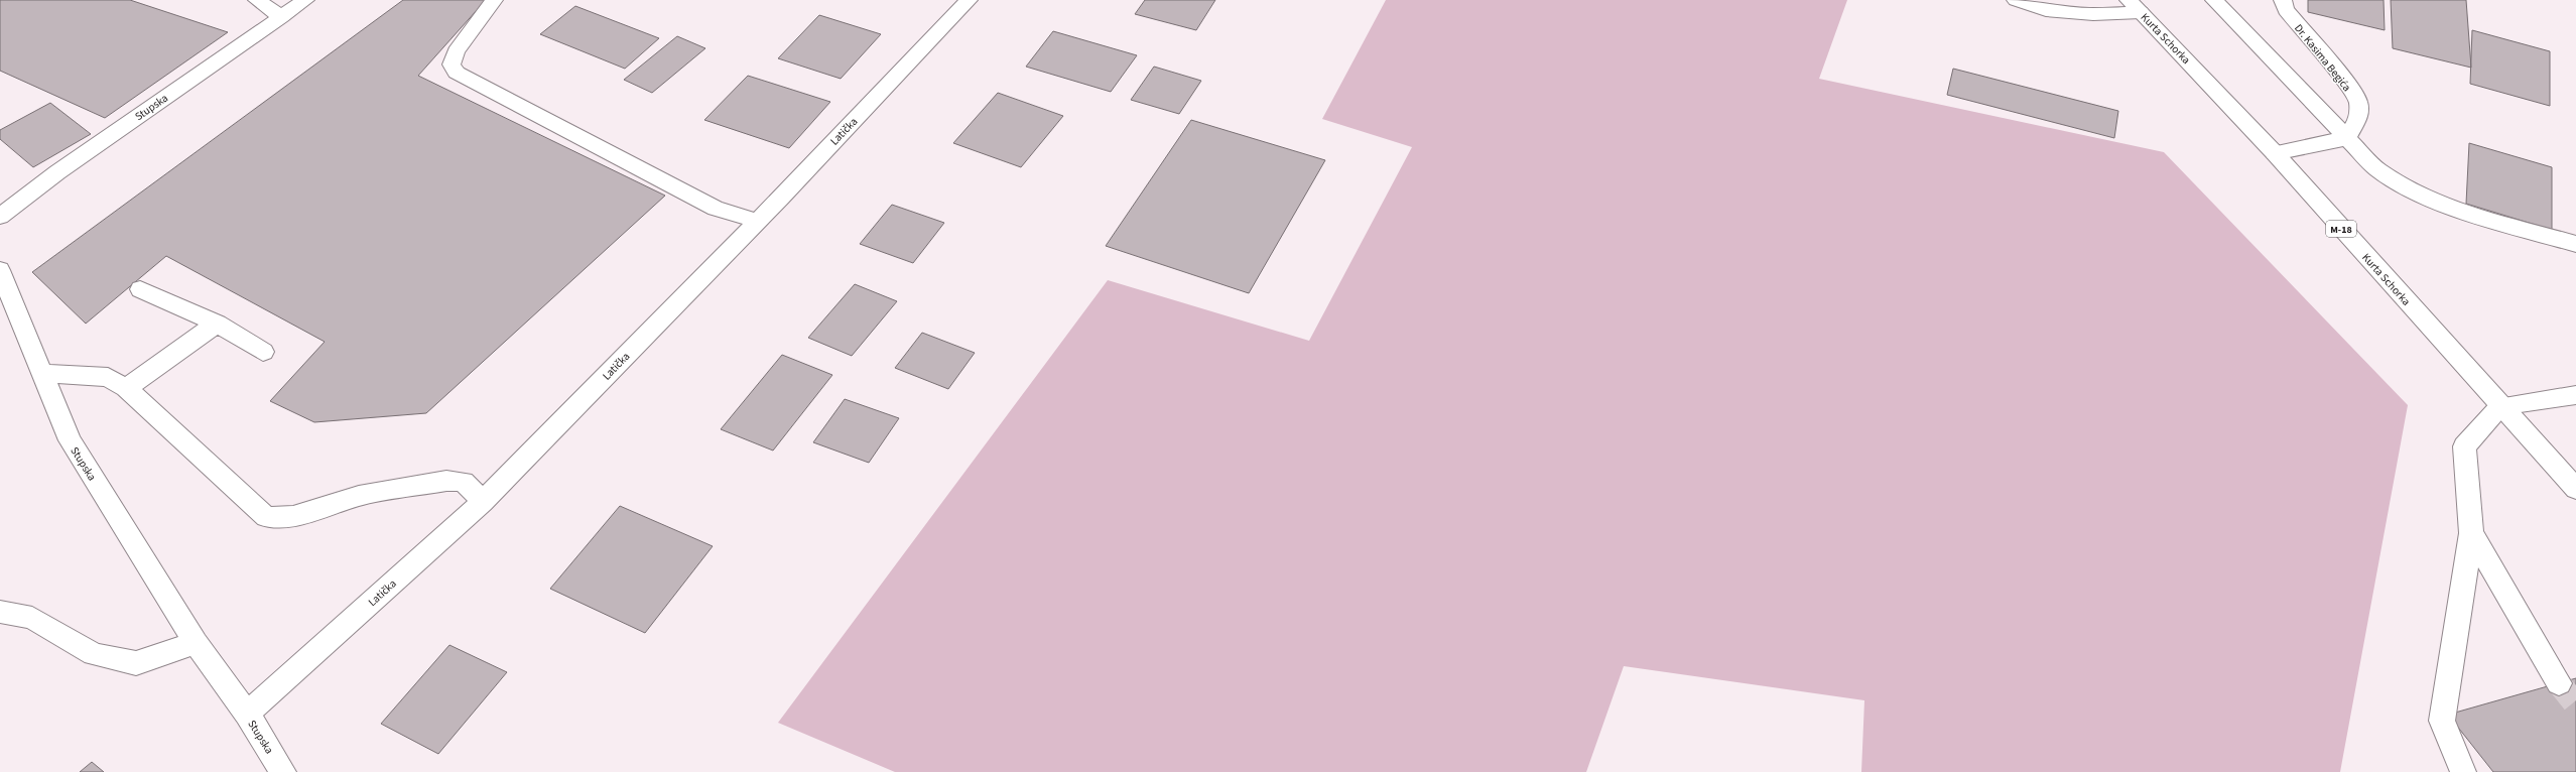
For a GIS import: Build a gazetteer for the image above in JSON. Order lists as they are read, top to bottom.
{
  "streets": {
    "street": [
      "Kurta Schorka",
      "Dr. Kasima Begića",
      "Stupska",
      "Latička",
      "M-18"
    ]
  },
  "crossings": [
    ["Stupska", "Latička"]
  ]
}
